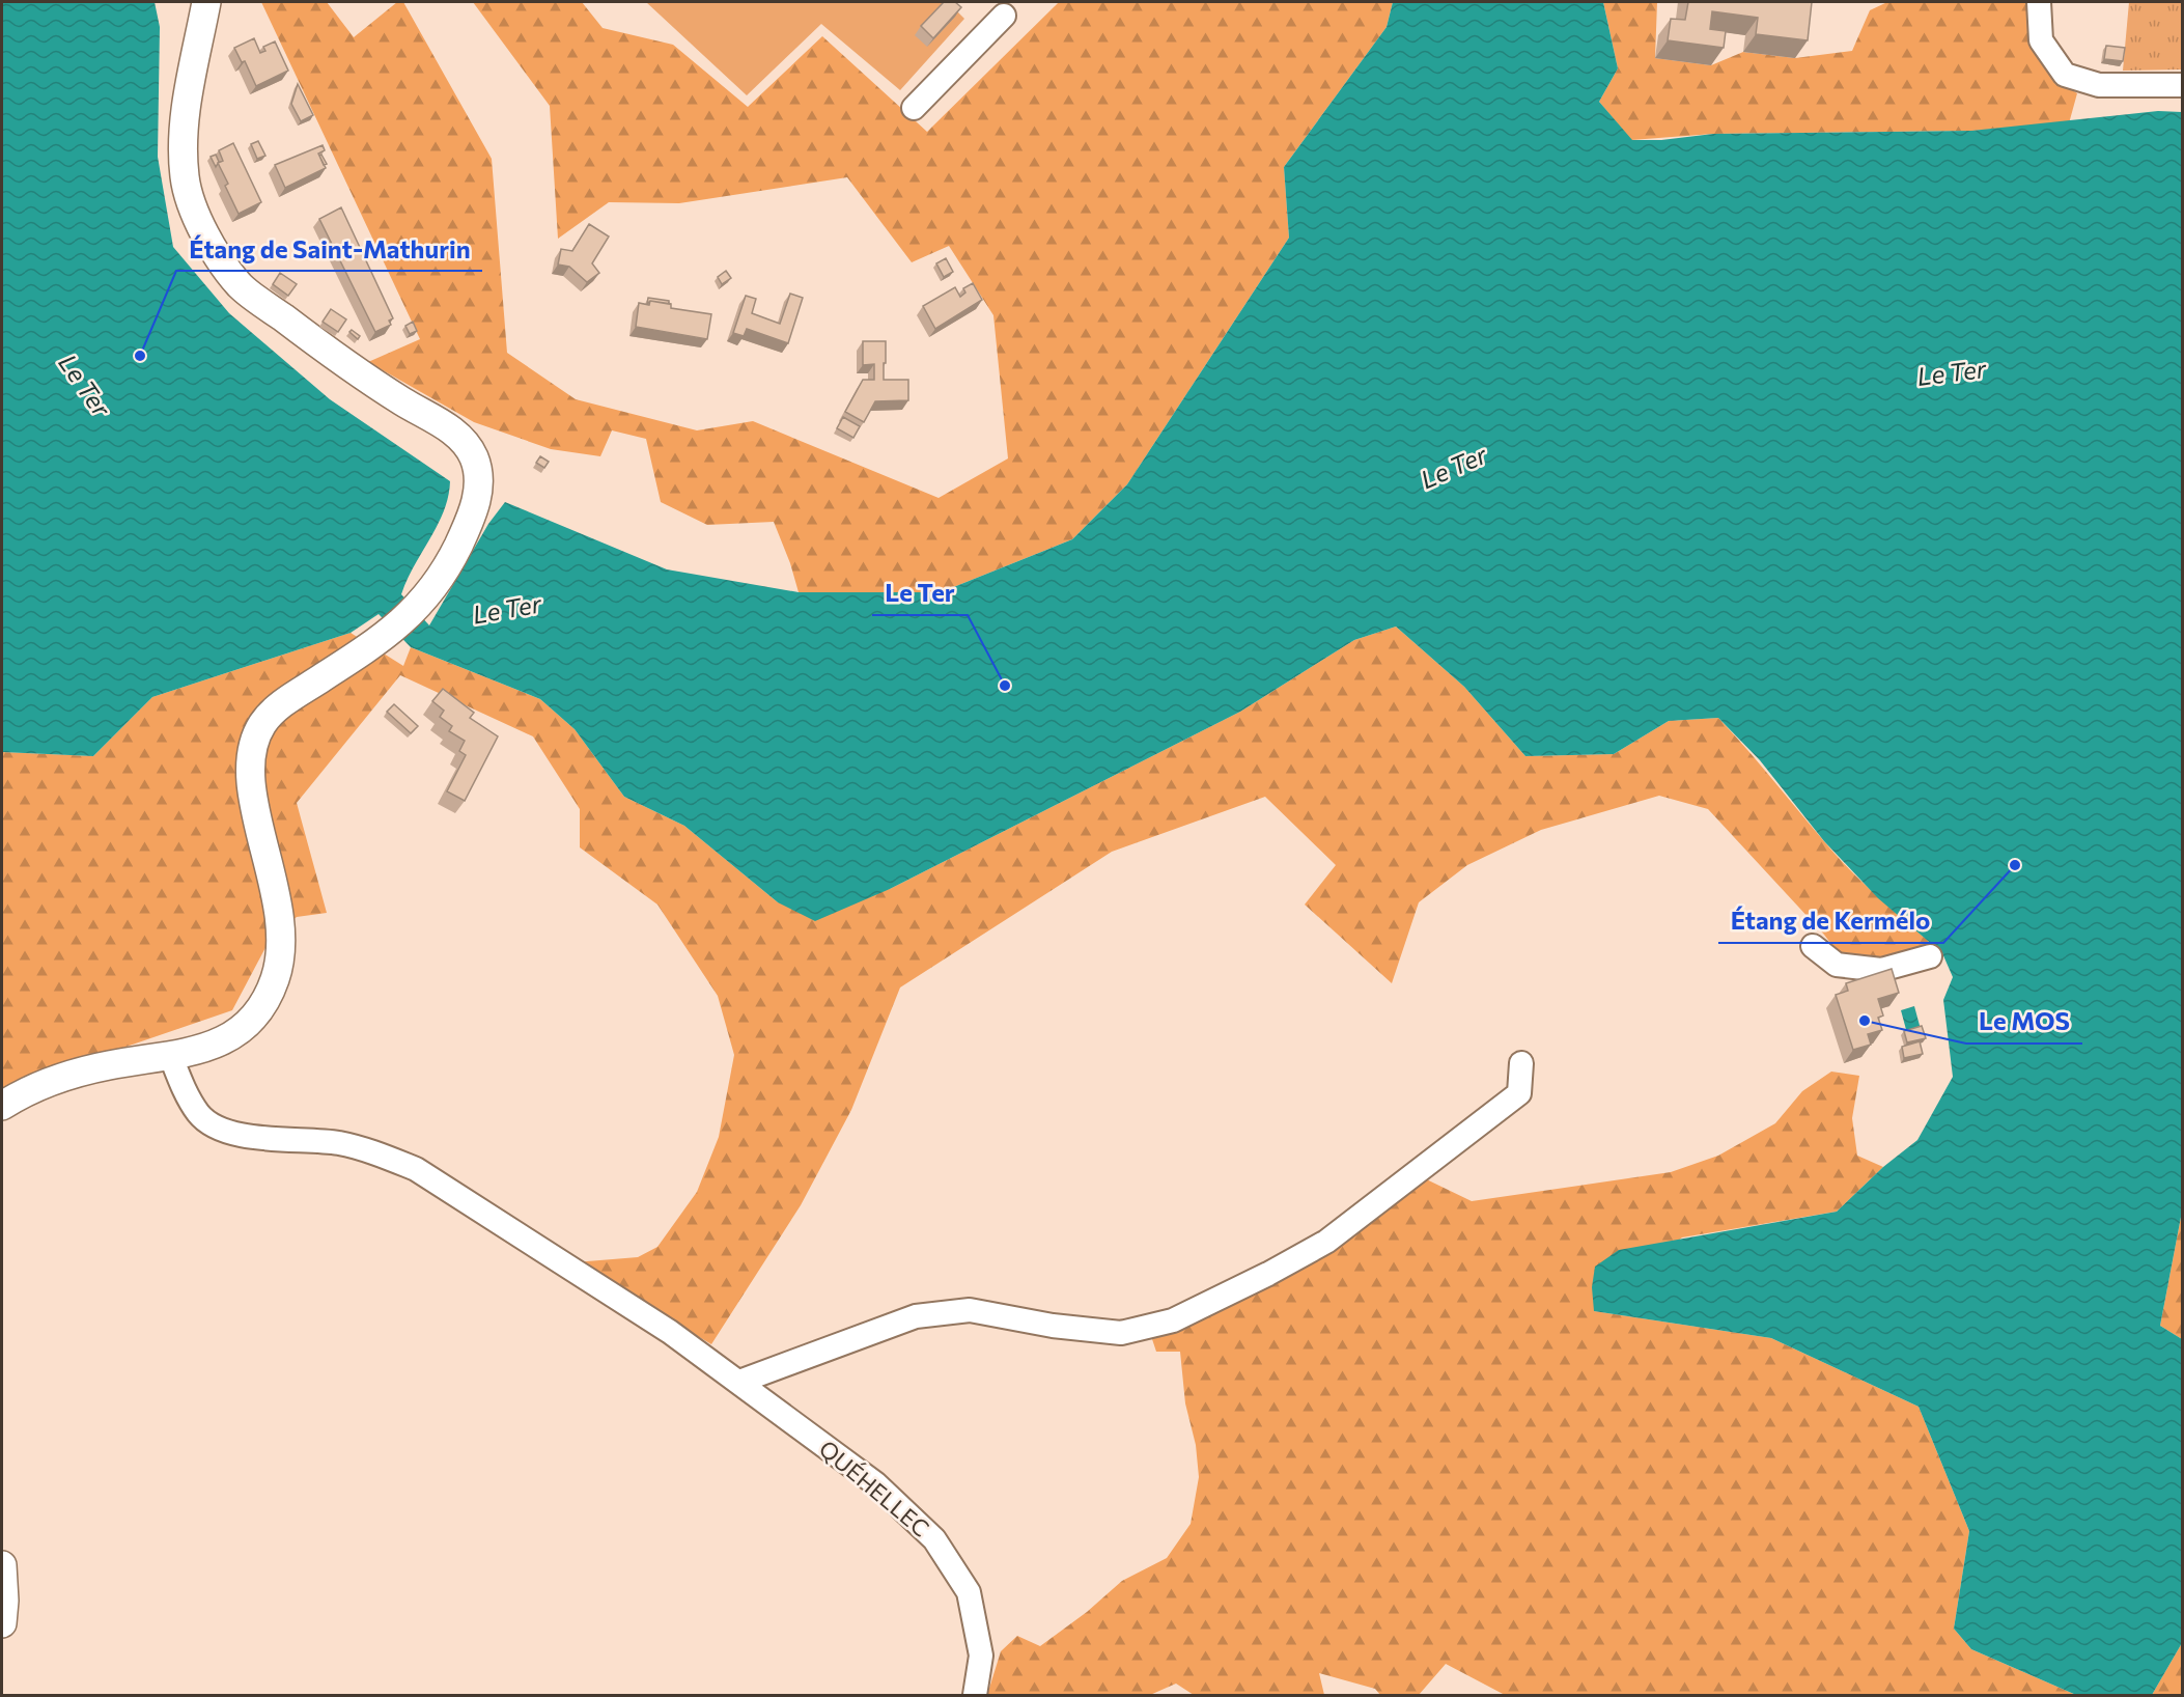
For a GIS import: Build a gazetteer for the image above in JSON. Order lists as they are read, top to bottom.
{
  "streets": {
    "street": ["QUÉHELLEC"]
  },
  "water": ["Le Ter"],
  "places": [
    "Étang de Saint-Mathurin",
    "Le Ter",
    "Étang de Kermélo",
    "Le MOS"
  ]
}
